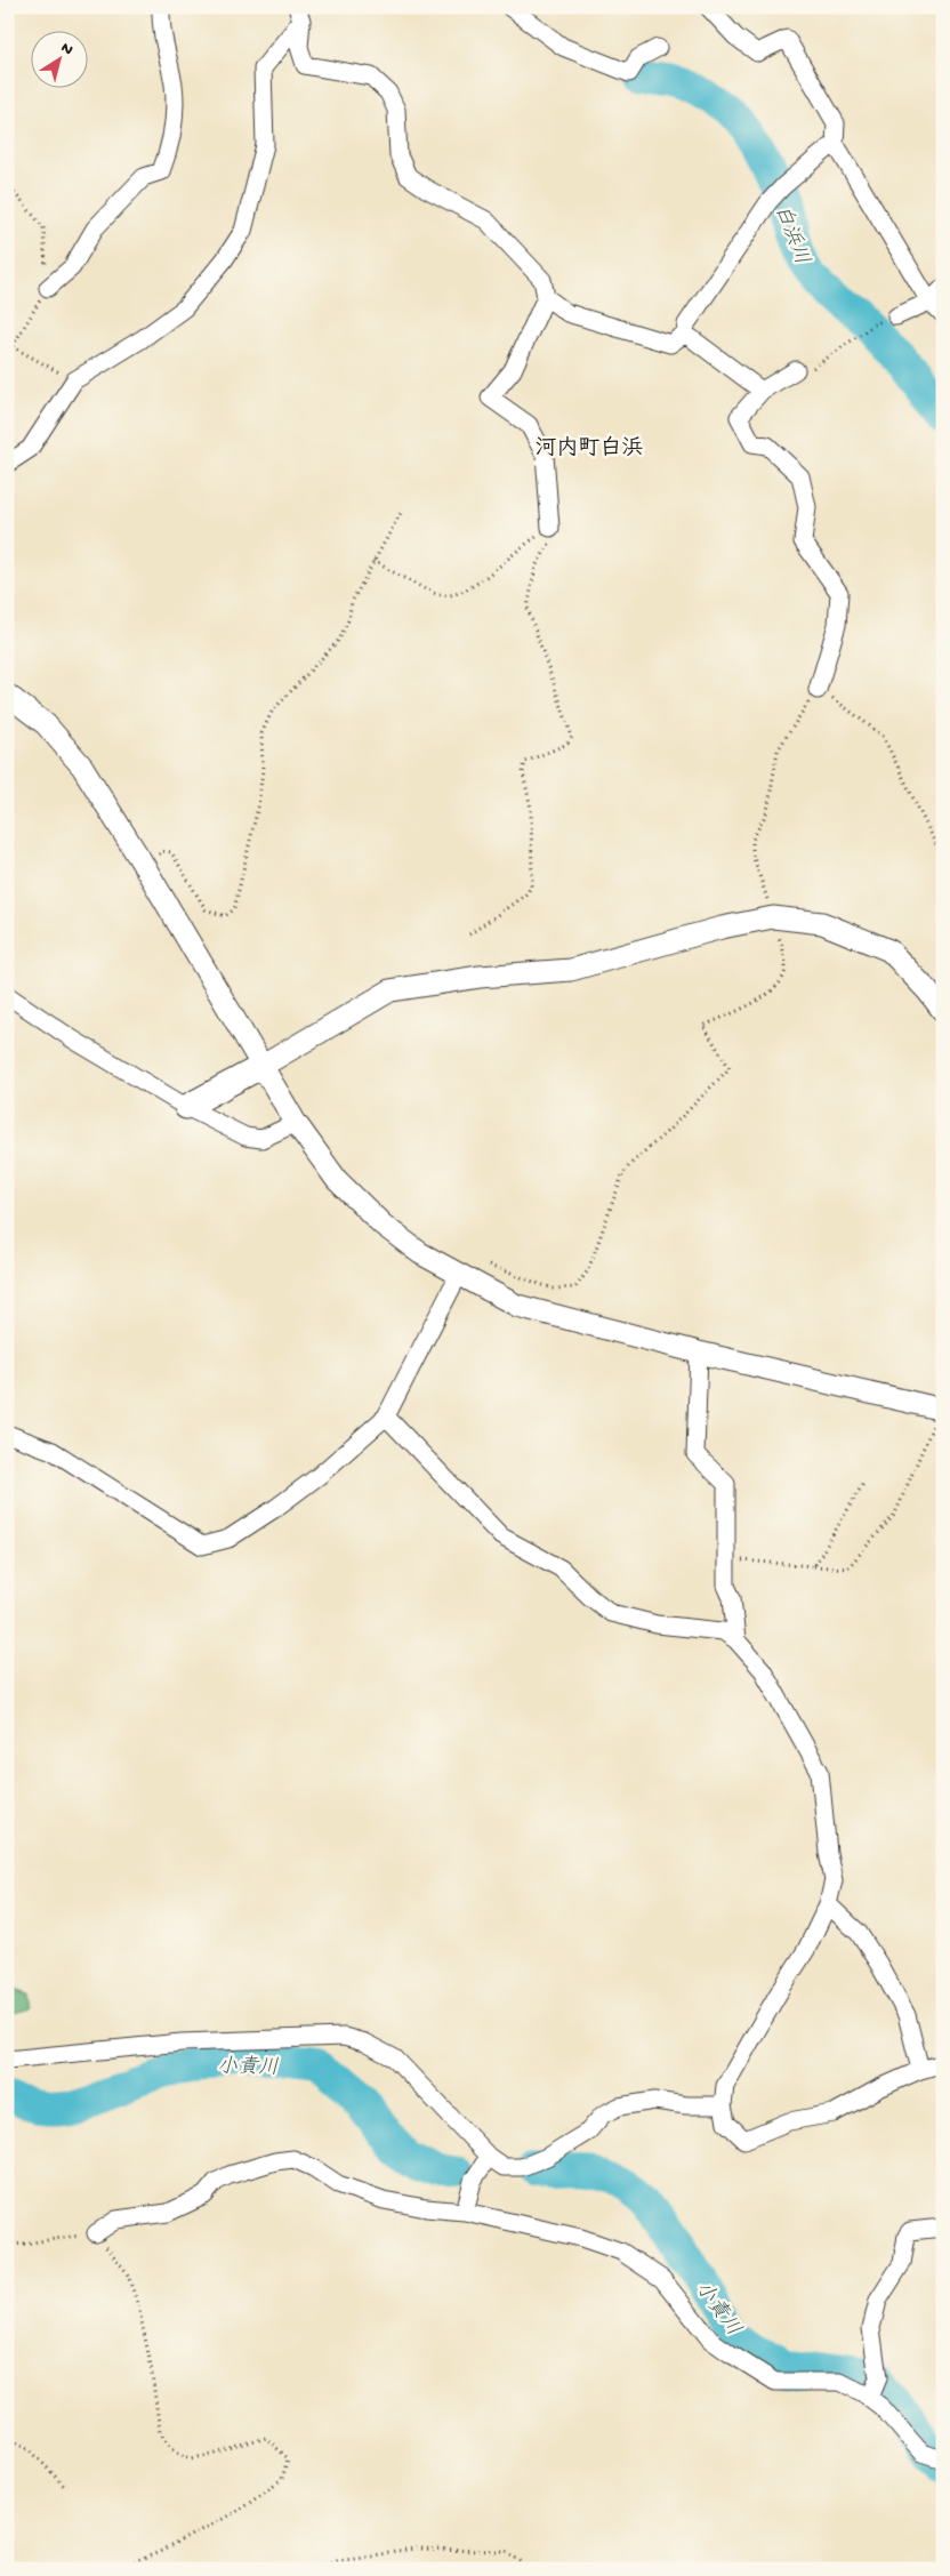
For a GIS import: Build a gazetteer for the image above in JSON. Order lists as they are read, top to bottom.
{
  "districts": ["河内町白浜"],
  "water": ["白浜川", "小責川"],
  "north": "top right"
}
